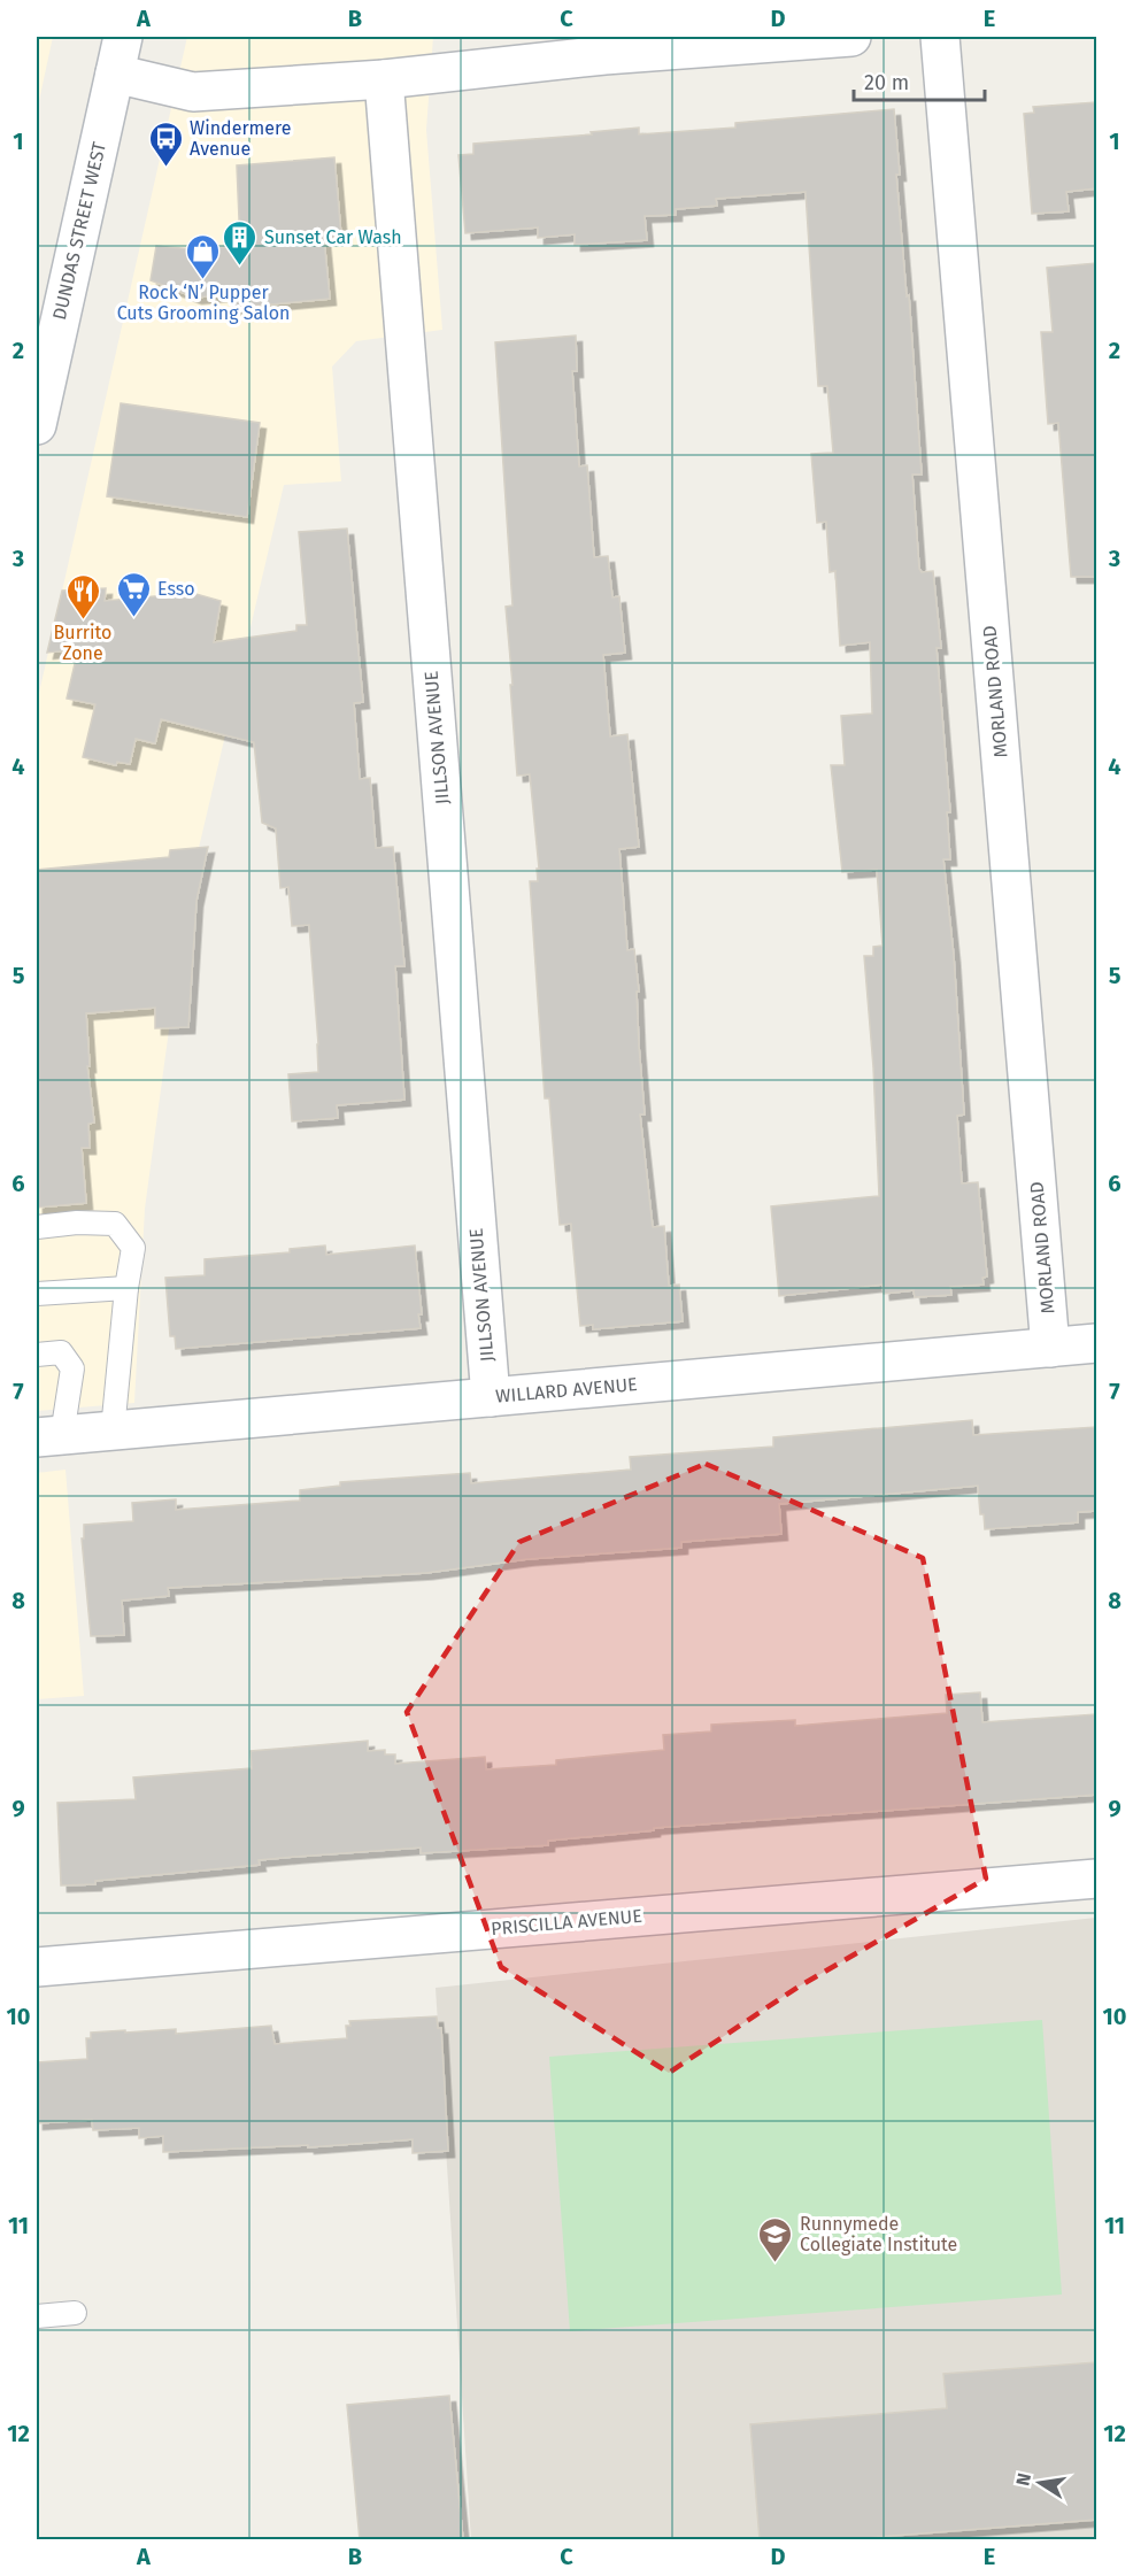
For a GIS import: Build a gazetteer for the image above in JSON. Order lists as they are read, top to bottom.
{
  "streets": {
    "street": [
      "DUNDAS STREET WEST",
      "MORLAND ROAD",
      "JILLSON AVENUE",
      "WILLARD AVENUE",
      "PRISCILLA AVENUE"
    ]
  },
  "crossings": [
    ["MORLAND ROAD", "WILLARD AVENUE"],
    ["JILLSON AVENUE", "WILLARD AVENUE"]
  ],
  "places": {
    "bus stop": ["Windermere Avenue"],
    "building": ["Sunset Car Wash"],
    "shop": ["Rock ‘N’ Pupper Cuts Grooming Salon"],
    "supermarket": ["Esso"],
    "restaurant": ["Burrito Zone"],
    "school or university": ["Runnymede Collegiate Institute"]
  },
  "scale_bar": "20 m",
  "north": "left",
  "grid": {
    "columns": [
      "A",
      "B",
      "C",
      "D",
      "E"
    ],
    "rows": [
      "1",
      "2",
      "3",
      "4",
      "5",
      "6",
      "7",
      "8",
      "9",
      "10",
      "11",
      "12"
    ]
  }
}
